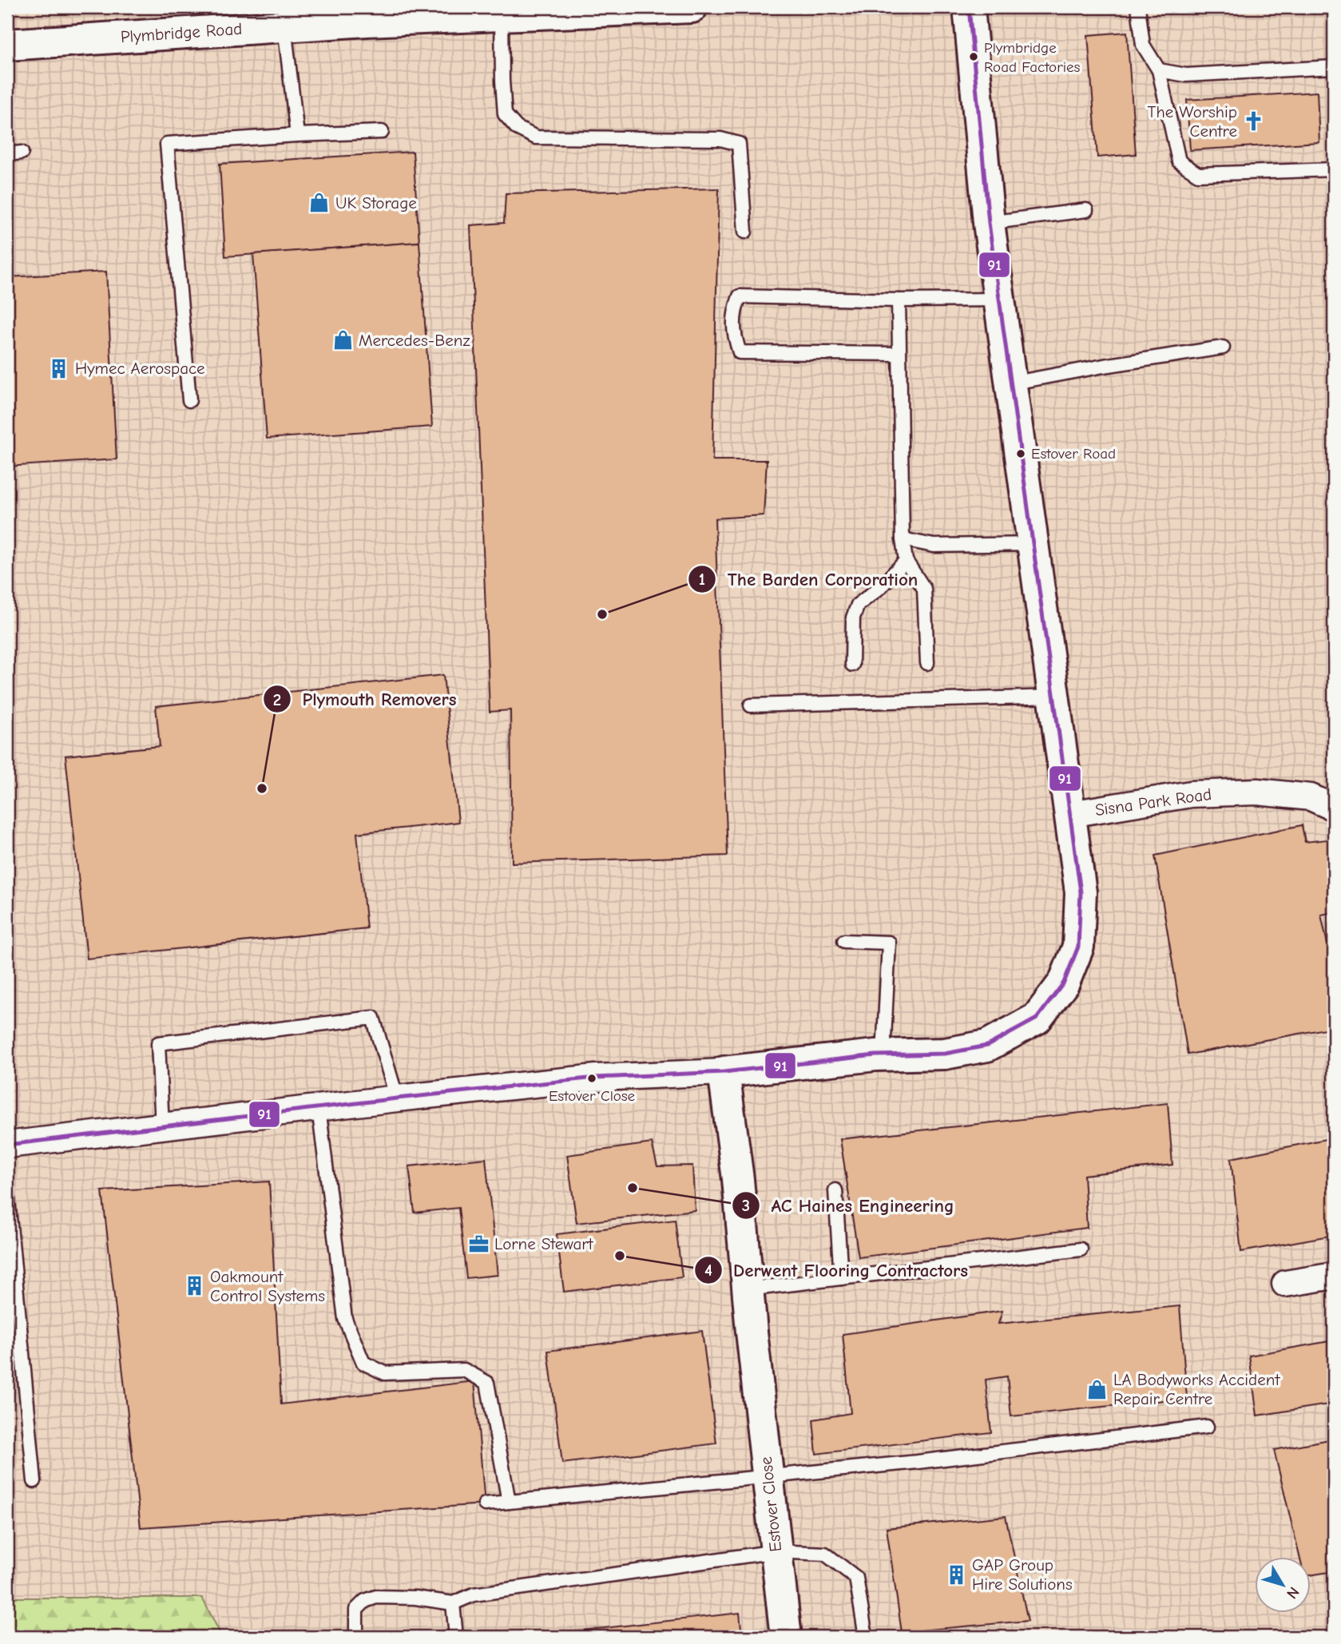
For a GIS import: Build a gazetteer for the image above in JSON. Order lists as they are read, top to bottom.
{
  "streets": {
    "street": ["Plymbridge Road", "Sisna Park Road", "Estover Close"]
  },
  "places": {
    "other": [
      "Plymbridge Road Factories",
      "Estover Road",
      "The Barden Corporation",
      "Plymouth Removers",
      "Estover Close",
      "AC Haines Engineering",
      "Derwent Flooring Contractors"
    ],
    "church": ["The Worship Centre"],
    "shop": ["UK Storage", "Mercedes-Benz", "LA Bodyworks Accident Repair Centre"],
    "building": ["Hymec Aerospace", "Oakmount Control Systems", "GAP Group Hire Solutions"],
    "office": ["Lorne Stewart"]
  },
  "lines": ["transit line 91"],
  "north": "bottom right"
}
